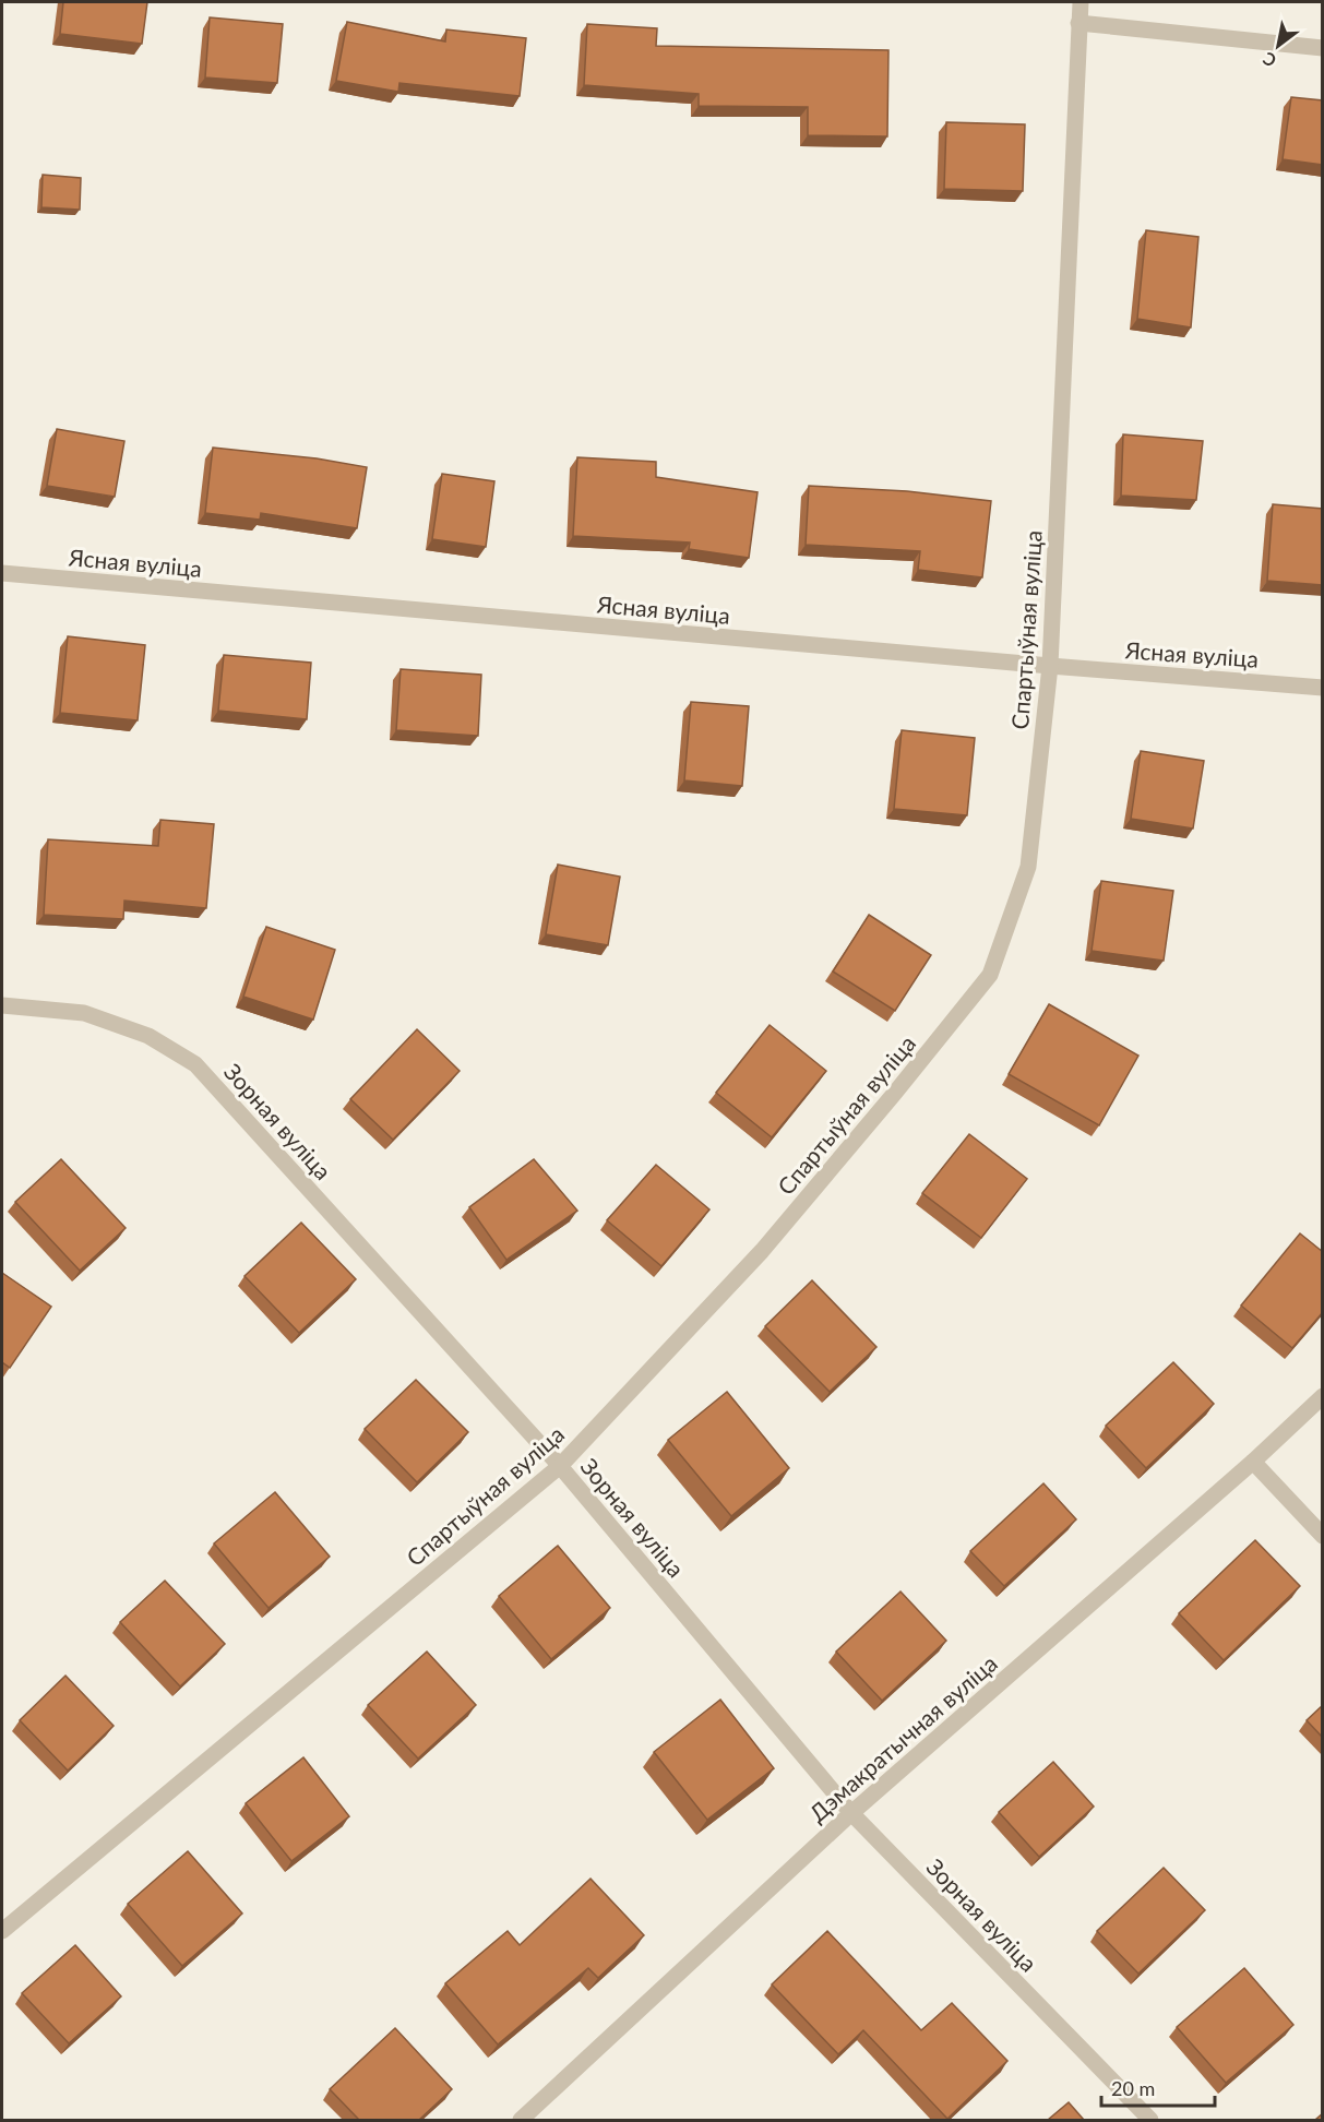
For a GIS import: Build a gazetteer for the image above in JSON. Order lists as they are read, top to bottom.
{
  "streets": {
    "street": [
      "Ясная вуліца",
      "Спартыўная вуліца",
      "Зорная вуліца",
      "Дэмакратычная вуліца"
    ]
  },
  "crossings": [
    ["Ясная вуліца", "Спартыўная вуліца"],
    ["Спартыўная вуліца", "Зорная вуліца"],
    ["Зорная вуліца", "Дэмакратычная вуліца"]
  ],
  "scale_bar": "20 m",
  "north": "bottom left"
}
